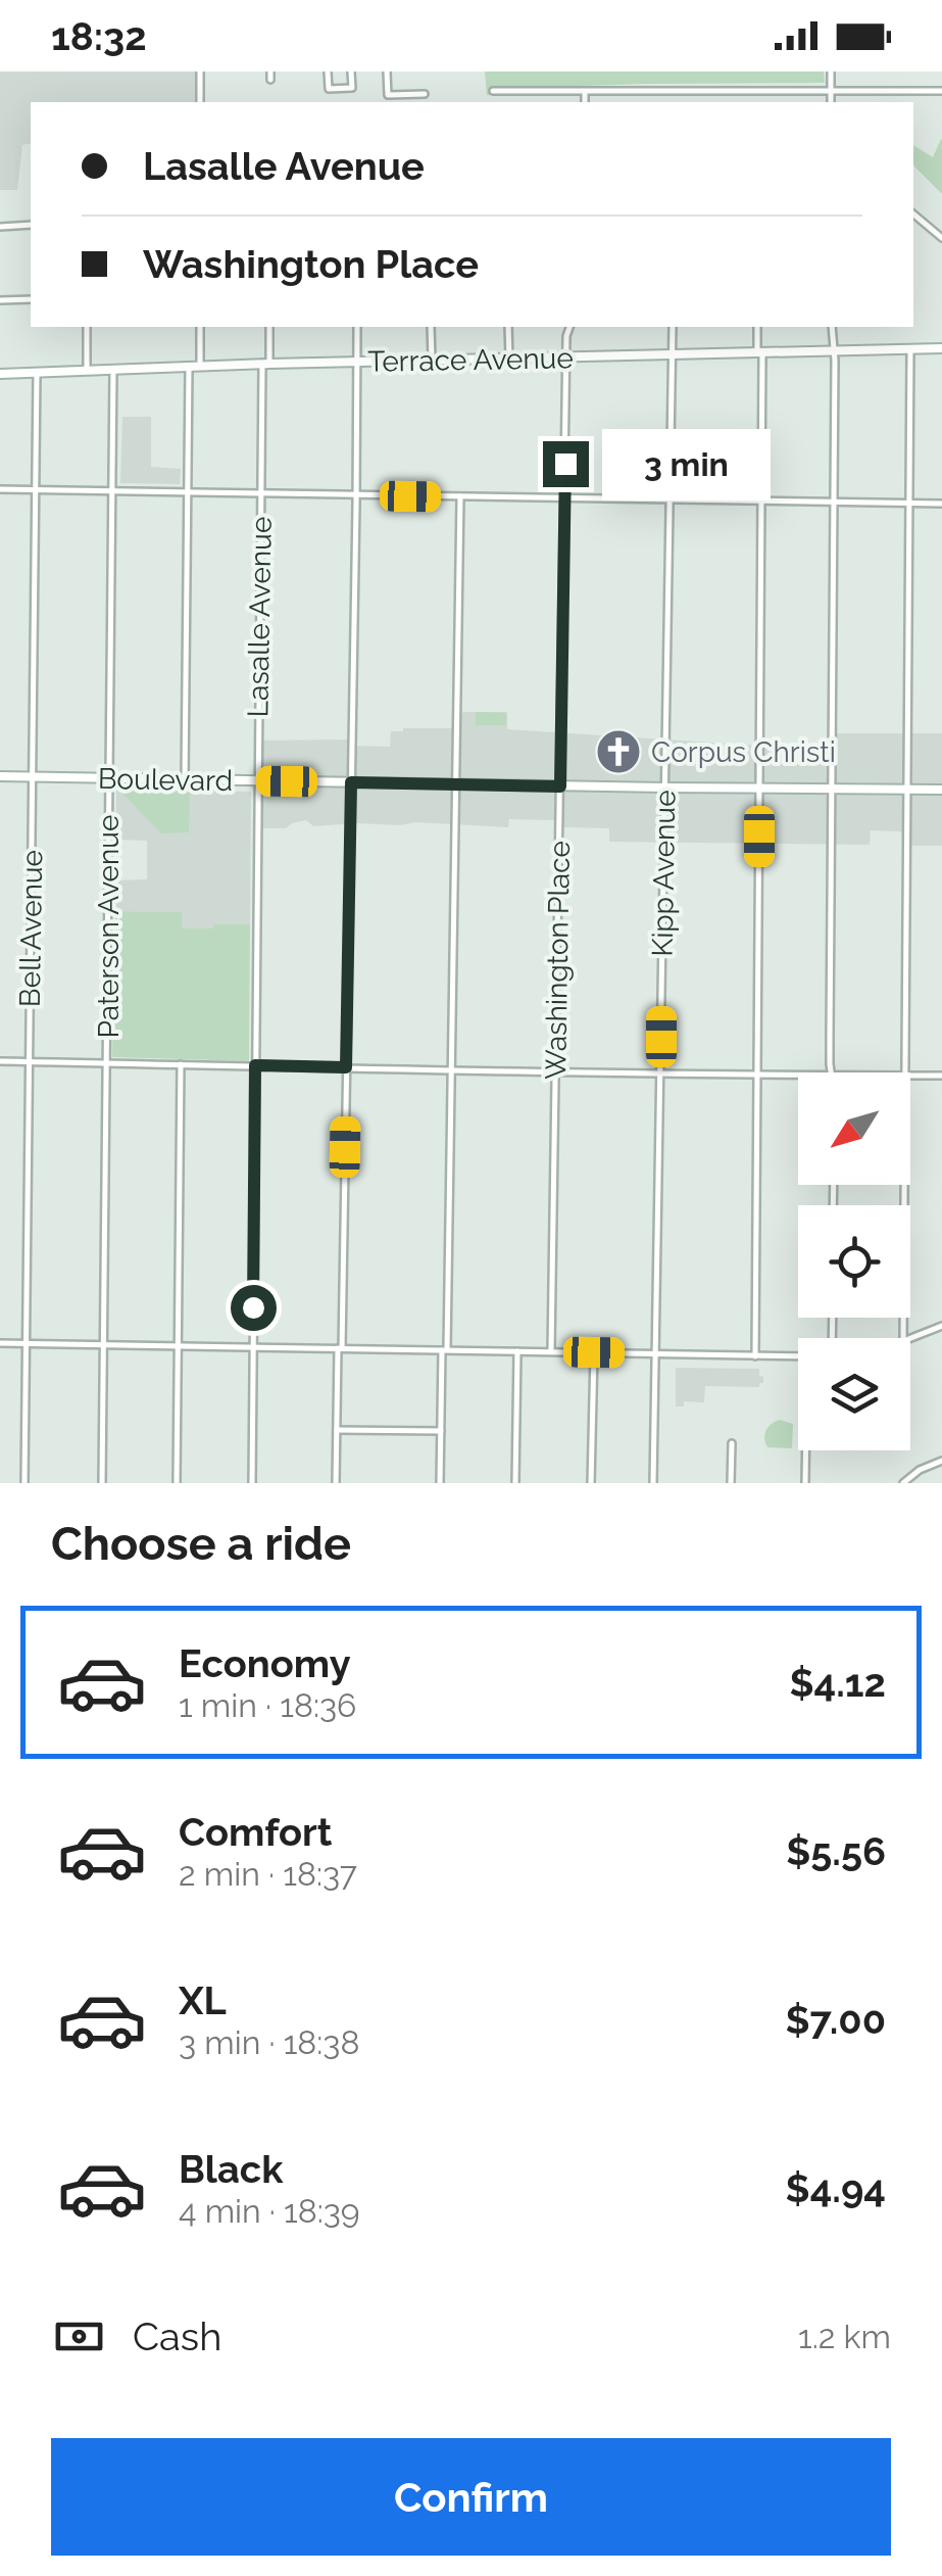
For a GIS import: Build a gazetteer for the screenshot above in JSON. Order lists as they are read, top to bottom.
{
  "streets": {
    "street": [
      "Terrace Avenue",
      "Lasalle Avenue",
      "Boulevard",
      "Kipp Avenue",
      "Paterson Avenue",
      "Bell Avenue",
      "Washington Place"
    ]
  },
  "crossings": [
    ["Terrace Avenue", "Lasalle Avenue"],
    ["Terrace Avenue", "Kipp Avenue"],
    ["Terrace Avenue", "Paterson Avenue"],
    ["Terrace Avenue", "Bell Avenue"],
    ["Terrace Avenue", "Washington Place"],
    ["Lasalle Avenue", "Boulevard"],
    ["Boulevard", "Kipp Avenue"],
    ["Boulevard", "Paterson Avenue"],
    ["Boulevard", "Bell Avenue"],
    ["Boulevard", "Washington Place"]
  ],
  "places": {
    "church": ["Corpus Christi"]
  },
  "north": "bottom left",
  "page": {
    "status": "18:32",
    "banner": ["Lasalle Avenue", "Washington Place"],
    "bubble": "3 min",
    "heading": "Choose a ride",
    "list": [
      {
        "name": "Economy",
        "note": "1 min · 18:36",
        "value": "$4.12"
      },
      {
        "name": "Comfort",
        "note": "2 min · 18:37",
        "value": "$5.56"
      },
      {
        "name": "XL",
        "note": "3 min · 18:38",
        "value": "$7.00"
      },
      {
        "name": "Black",
        "note": "4 min · 18:39",
        "value": "$4.94"
      }
    ],
    "pay": ["Cash", "1.2 km"],
    "buttons": "Confirm"
  }
}
